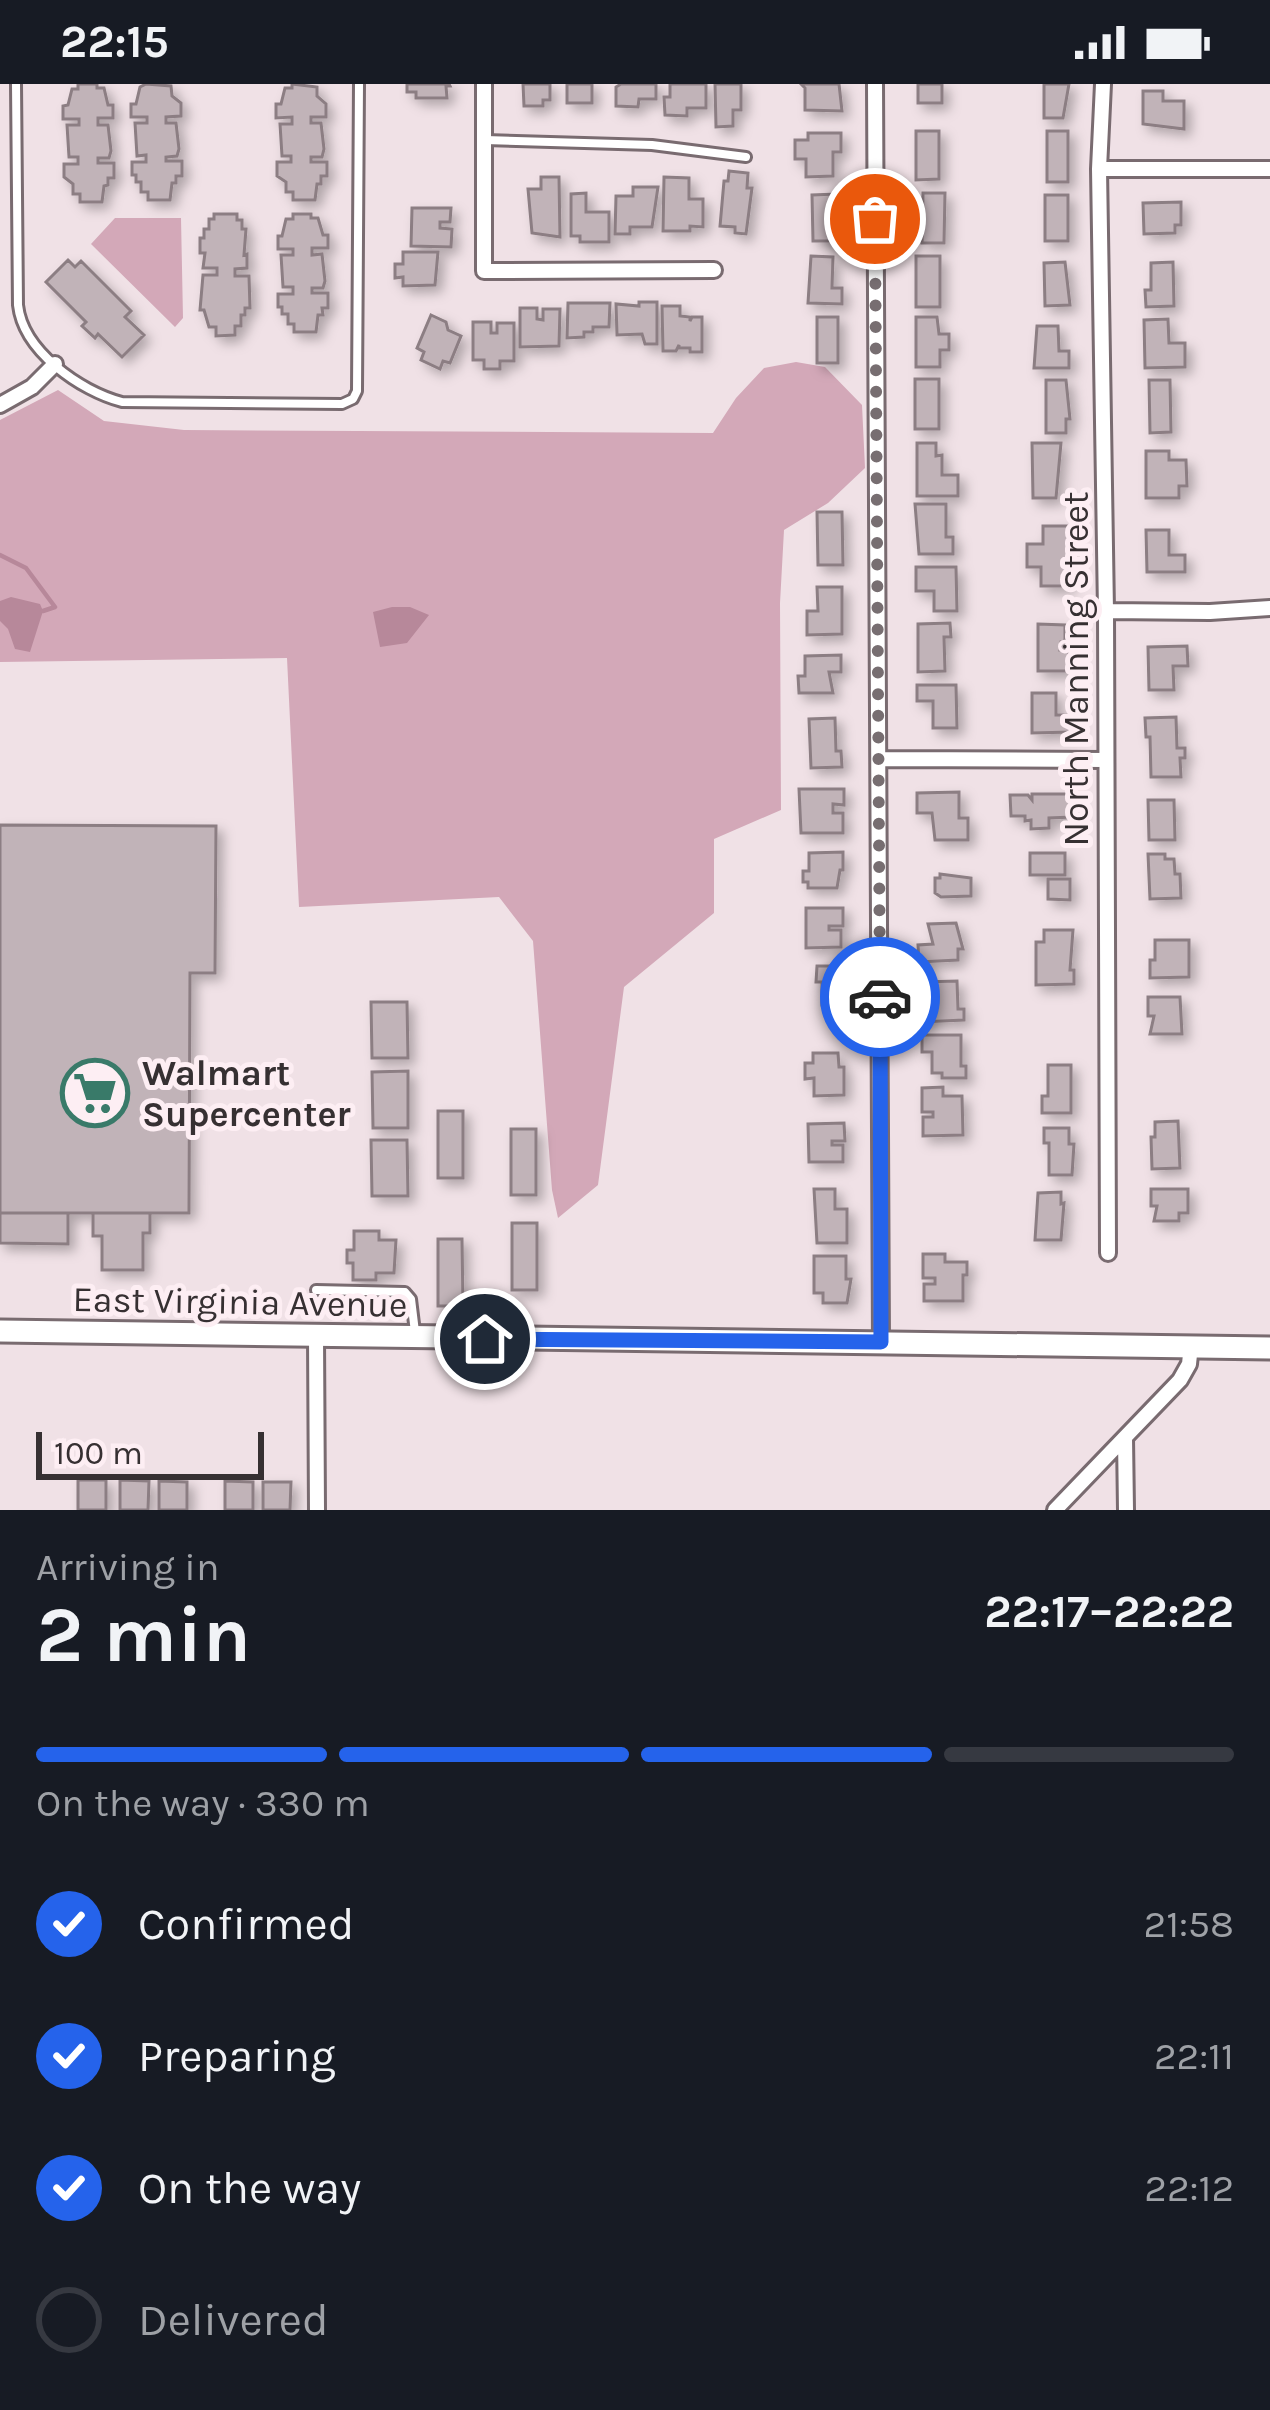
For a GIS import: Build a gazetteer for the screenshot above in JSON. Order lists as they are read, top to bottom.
{
  "streets": {
    "street": ["North Manning Street", "East Virginia Avenue"]
  },
  "places": {
    "supermarket": ["Walmart Supercenter"]
  },
  "scale_bar": "100 m",
  "page": {
    "status": "22:15",
    "scale": "100 m",
    "heading": ["2 min", "Arriving in", "22:17–22:22"],
    "bar": "On the way · 330 m",
    "list": [
      ["Confirmed", "21:58"],
      ["Preparing", "22:11"],
      ["On the way", "22:12"],
      "Delivered"
    ]
  }
}
